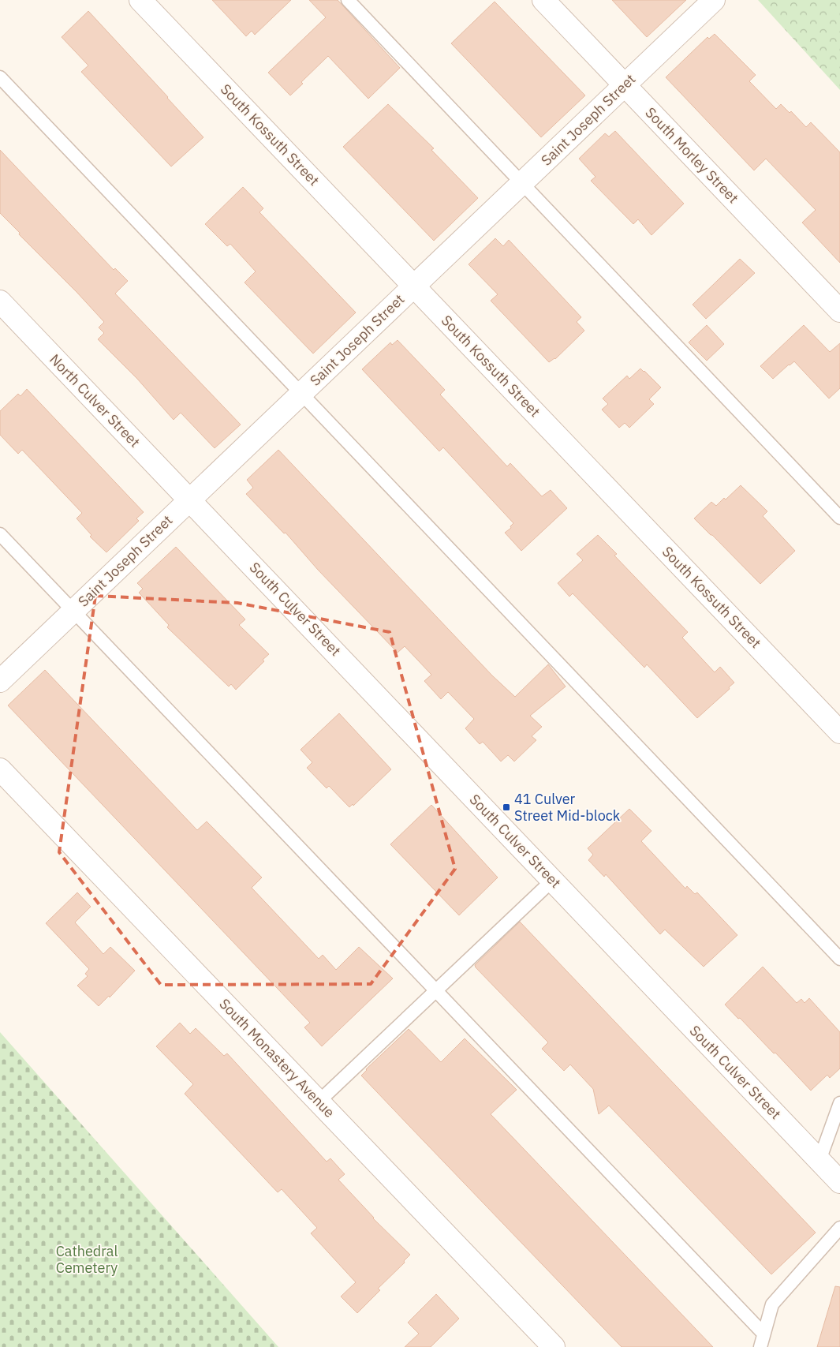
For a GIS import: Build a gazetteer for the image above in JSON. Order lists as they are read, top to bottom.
{
  "streets": {
    "street": [
      "Saint Joseph Street",
      "South Kossuth Street",
      "South Morley Street",
      "North Culver Street",
      "South Culver Street",
      "South Monastery Avenue"
    ]
  },
  "crossings": [
    ["Saint Joseph Street", "South Kossuth Street"],
    ["Saint Joseph Street", "South Morley Street"],
    ["Saint Joseph Street", "North Culver Street"],
    ["Saint Joseph Street", "South Culver Street"],
    ["North Culver Street", "South Culver Street"]
  ],
  "parks": ["Cathedral Cemetery"],
  "places": {
    "transit": ["41 Culver Street Mid-block"]
  }
}
